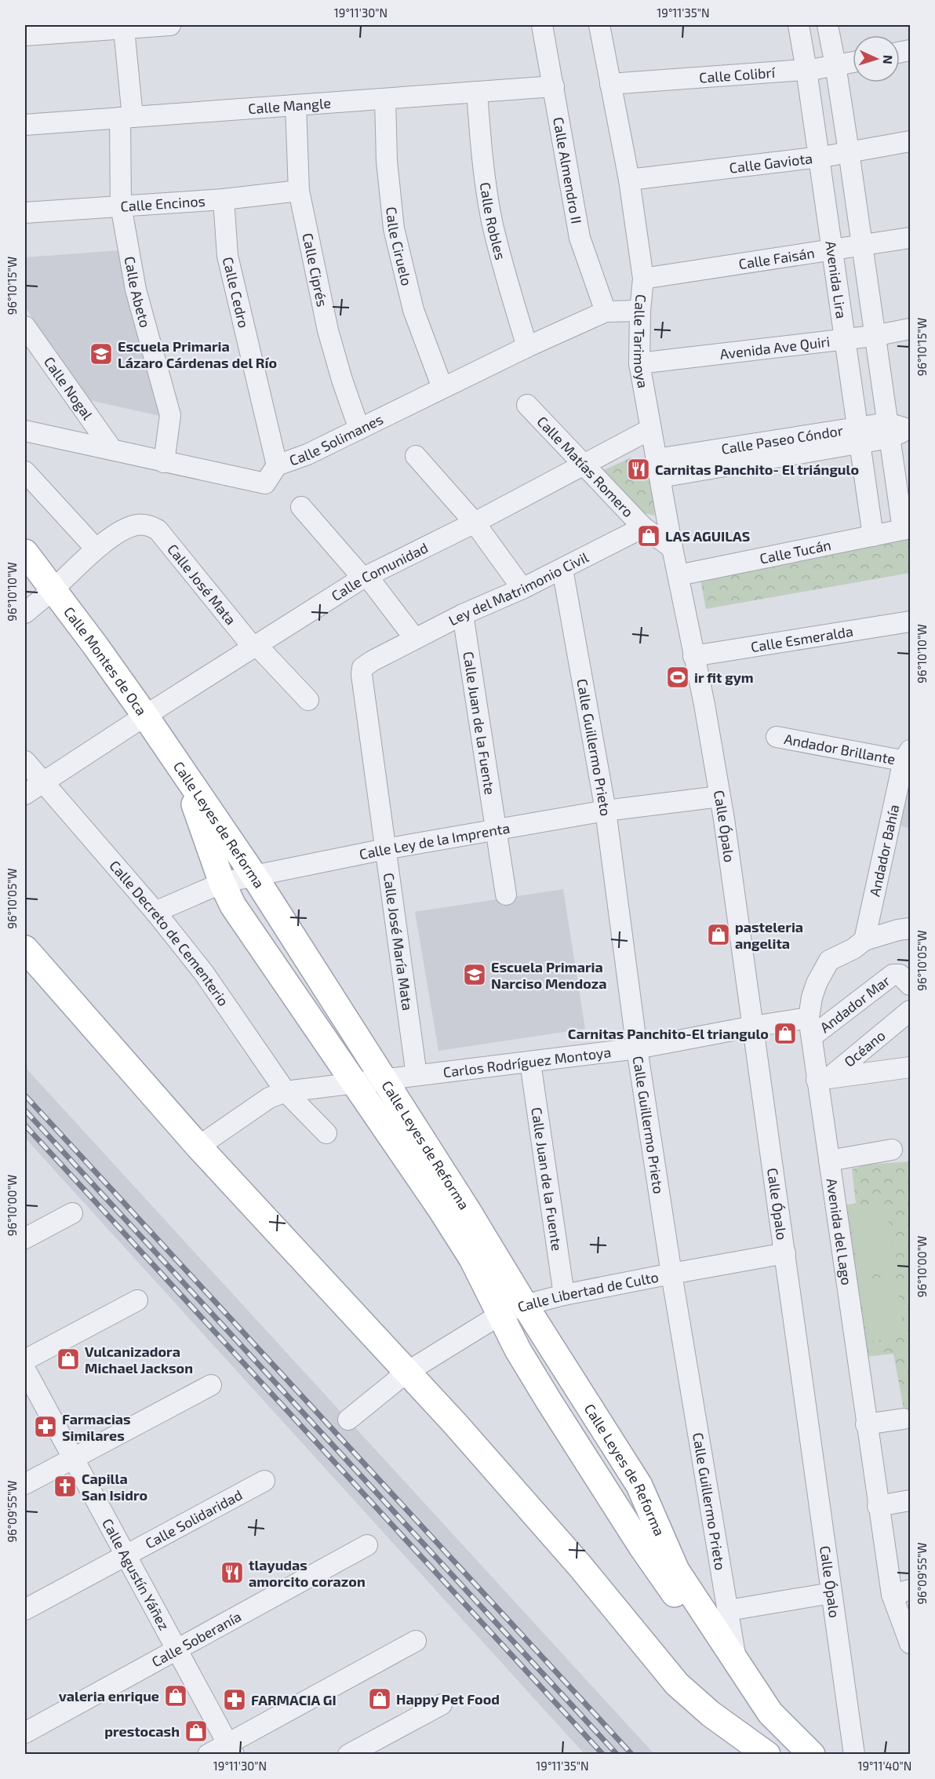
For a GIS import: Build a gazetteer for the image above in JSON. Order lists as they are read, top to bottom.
{
  "streets": {
    "main road": ["Calle Montes de Oca", "Calle Leyes de Reforma"],
    "street": [
      "Calle Colibrí",
      "Calle Mangle",
      "Calle Gaviota",
      "Calle Almendro II",
      "Calle Encinos",
      "Calle Robles",
      "Calle Ciruelo",
      "Calle Faisán",
      "Calle Ciprés",
      "Avenida Lira",
      "Calle Abeto",
      "Calle Cedro",
      "Calle Tarimoya",
      "Avenida Ave Quiri",
      "Calle Nogal",
      "Calle Solimanes",
      "Calle Paseo Cóndor",
      "Calle Matías Romero",
      "Calle Tucán",
      "Calle Comunidad",
      "Calle José Mata",
      "Ley del Matrimonio Civil",
      "Calle Esmeralda",
      "Calle Juan de la Fuente",
      "Calle Guillermo Prieto",
      "Andador Brillante",
      "Calle Ópalo",
      "Calle Ley de la Imprenta",
      "Andador Bahía",
      "Calle Decreto de Cementerio",
      "Calle José María Mata",
      "Andador Mar",
      "Océano",
      "Carlos Rodríguez Montoya",
      "Avenida del Lago",
      "Calle Libertad de Culto",
      "Calle Solidaridad",
      "Calle Agustín Yáñez",
      "Calle Soberanía"
    ]
  },
  "crossings": [
    ["Calle Colibrí", "Avenida Lira"],
    ["Calle Colibrí", "Calle Tarimoya"],
    ["Calle Mangle", "Calle Almendro II"],
    ["Calle Mangle", "Calle Robles"],
    ["Calle Mangle", "Calle Ciruelo"],
    ["Calle Mangle", "Calle Ciprés"],
    ["Calle Mangle", "Calle Abeto"],
    ["Calle Gaviota", "Avenida Lira"],
    ["Calle Gaviota", "Calle Tarimoya"],
    ["Calle Almendro II", "Calle Solimanes"],
    ["Calle Encinos", "Calle Ciprés"],
    ["Calle Encinos", "Calle Abeto"],
    ["Calle Encinos", "Calle Cedro"],
    ["Calle Robles", "Calle Solimanes"],
    ["Calle Ciruelo", "Calle Solimanes"],
    ["Calle Faisán", "Avenida Lira"],
    ["Calle Faisán", "Calle Tarimoya"],
    ["Calle Ciprés", "Calle Solimanes"],
    ["Avenida Lira", "Avenida Ave Quiri"],
    ["Avenida Lira", "Calle Paseo Cóndor"],
    ["Avenida Lira", "Calle Tucán"],
    ["Calle Abeto", "Calle Solimanes"],
    ["Calle Cedro", "Calle Solimanes"],
    ["Calle Tarimoya", "Avenida Ave Quiri"],
    ["Calle Tarimoya", "Calle Solimanes"],
    ["Calle Tarimoya", "Calle Paseo Cóndor"],
    ["Calle Tarimoya", "Calle Tucán"],
    ["Calle Tarimoya", "Calle Comunidad"],
    ["Calle Tarimoya", "Calle Esmeralda"],
    ["Calle Tarimoya", "Calle Ópalo"],
    ["Calle Nogal", "Calle Solimanes"],
    ["Calle Matías Romero", "Calle Comunidad"],
    ["Calle Matías Romero", "Ley del Matrimonio Civil"],
    ["Calle Comunidad", "Calle José Mata"],
    ["Calle Comunidad", "Calle Montes de Oca"],
    ["Calle Comunidad", "Calle Decreto de Cementerio"],
    ["Ley del Matrimonio Civil", "Calle Juan de la Fuente"],
    ["Ley del Matrimonio Civil", "Calle Guillermo Prieto"],
    ["Ley del Matrimonio Civil", "Calle José María Mata"],
    ["Calle Esmeralda", "Calle Ópalo"],
    ["Calle Montes de Oca", "Calle Leyes de Reforma"],
    ["Calle Juan de la Fuente", "Calle Ley de la Imprenta"],
    ["Calle Juan de la Fuente", "Carlos Rodríguez Montoya"],
    ["Calle Juan de la Fuente", "Calle Libertad de Culto"],
    ["Calle Guillermo Prieto", "Calle Leyes de Reforma"],
    ["Calle Guillermo Prieto", "Calle Ley de la Imprenta"],
    ["Calle Guillermo Prieto", "Carlos Rodríguez Montoya"],
    ["Calle Guillermo Prieto", "Calle Libertad de Culto"],
    ["Andador Brillante", "Andador Bahía"],
    ["Calle Ópalo", "Calle Ley de la Imprenta"],
    ["Calle Ópalo", "Carlos Rodríguez Montoya"],
    ["Calle Ópalo", "Calle Libertad de Culto"],
    ["Calle Leyes de Reforma", "Calle Ley de la Imprenta"],
    ["Calle Leyes de Reforma", "Carlos Rodríguez Montoya"],
    ["Calle Leyes de Reforma", "Calle Libertad de Culto"],
    ["Calle Ley de la Imprenta", "Calle Decreto de Cementerio"],
    ["Calle Ley de la Imprenta", "Calle José María Mata"],
    ["Andador Bahía", "Avenida del Lago"],
    ["Calle Decreto de Cementerio", "Carlos Rodríguez Montoya"],
    ["Calle José María Mata", "Carlos Rodríguez Montoya"],
    ["Andador Mar", "Carlos Rodríguez Montoya"],
    ["Andador Mar", "Avenida del Lago"],
    ["Océano", "Avenida del Lago"],
    ["Carlos Rodríguez Montoya", "Avenida del Lago"],
    ["Calle Solidaridad", "Calle Agustín Yáñez"],
    ["Calle Agustín Yáñez", "Calle Soberanía"]
  ],
  "places": {
    "school or university": ["Escuela Primaria Lázaro Cárdenas del Río", "Escuela Primaria Narciso Mendoza"],
    "restaurant": ["Carnitas Panchito- El triángulo", "tlayudas amorcito corazon"],
    "shop": [
      "LAS AGUILAS",
      "pasteleria angelita",
      "Carnitas Panchito-El triangulo",
      "Vulcanizadora Michael Jackson",
      "valeria enrique",
      "Happy Pet Food",
      "prestocash"
    ],
    "sports": ["ir fit gym"],
    "pharmacy": ["Farmacias Similares", "FARMACIA GI"],
    "church": ["Capilla San Isidro"]
  },
  "north": "right",
  "coordinates": [
    "19°11'30\"N",
    "19°11'35\"N",
    "96°10'15\"W",
    "96°10'10\"W",
    "96°10'05\"W",
    "96°10'00\"W",
    "96°09'55\"W",
    "19°11'40\"N"
  ]
}
